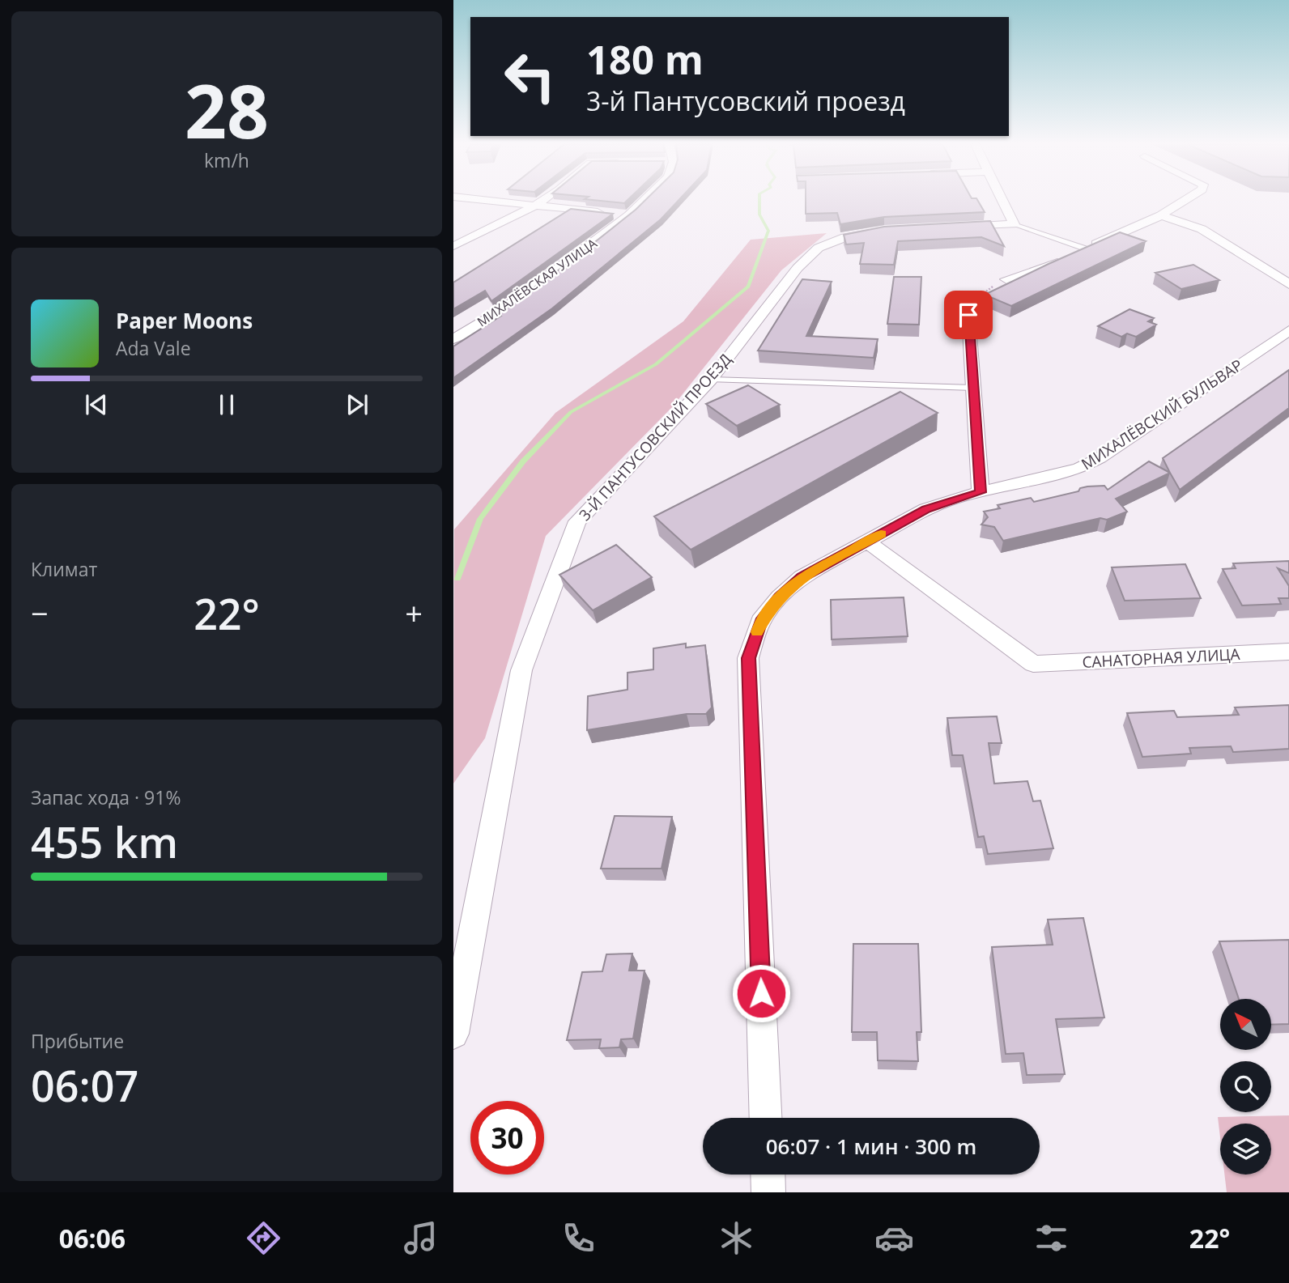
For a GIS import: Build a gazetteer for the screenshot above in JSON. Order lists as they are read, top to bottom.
{
  "streets": {
    "street": [
      "МИХАЛЁВСКАЯ УЛИЦА",
      "МИХАЛЁВСКИЙ БУЛЬВАР",
      "3-Й ПАНТУСОВСКИЙ ПРОЕЗД",
      "САНАТОРНАЯ УЛИЦА"
    ]
  },
  "crossings": [
    ["МИХАЛЁВСКИЙ БУЛЬВАР", "САНАТОРНАЯ УЛИЦА"]
  ],
  "north": "top left",
  "page": {
    "tile": [
      ["28", "km/h"],
      "Климат",
      ["Запас хода · 91%", "455 km"],
      ["Прибытие", "06:07"]
    ],
    "turn": ["180 m", "3-й Пантусовский проезд"],
    "song": ["Paper Moons", "Ada Vale"],
    "heat": ["−", "22°", "+"],
    "limit": "30",
    "trip": "06:07 · 1 мин · 300 m",
    "tabs": ["06:06", "22°"]
  }
}
